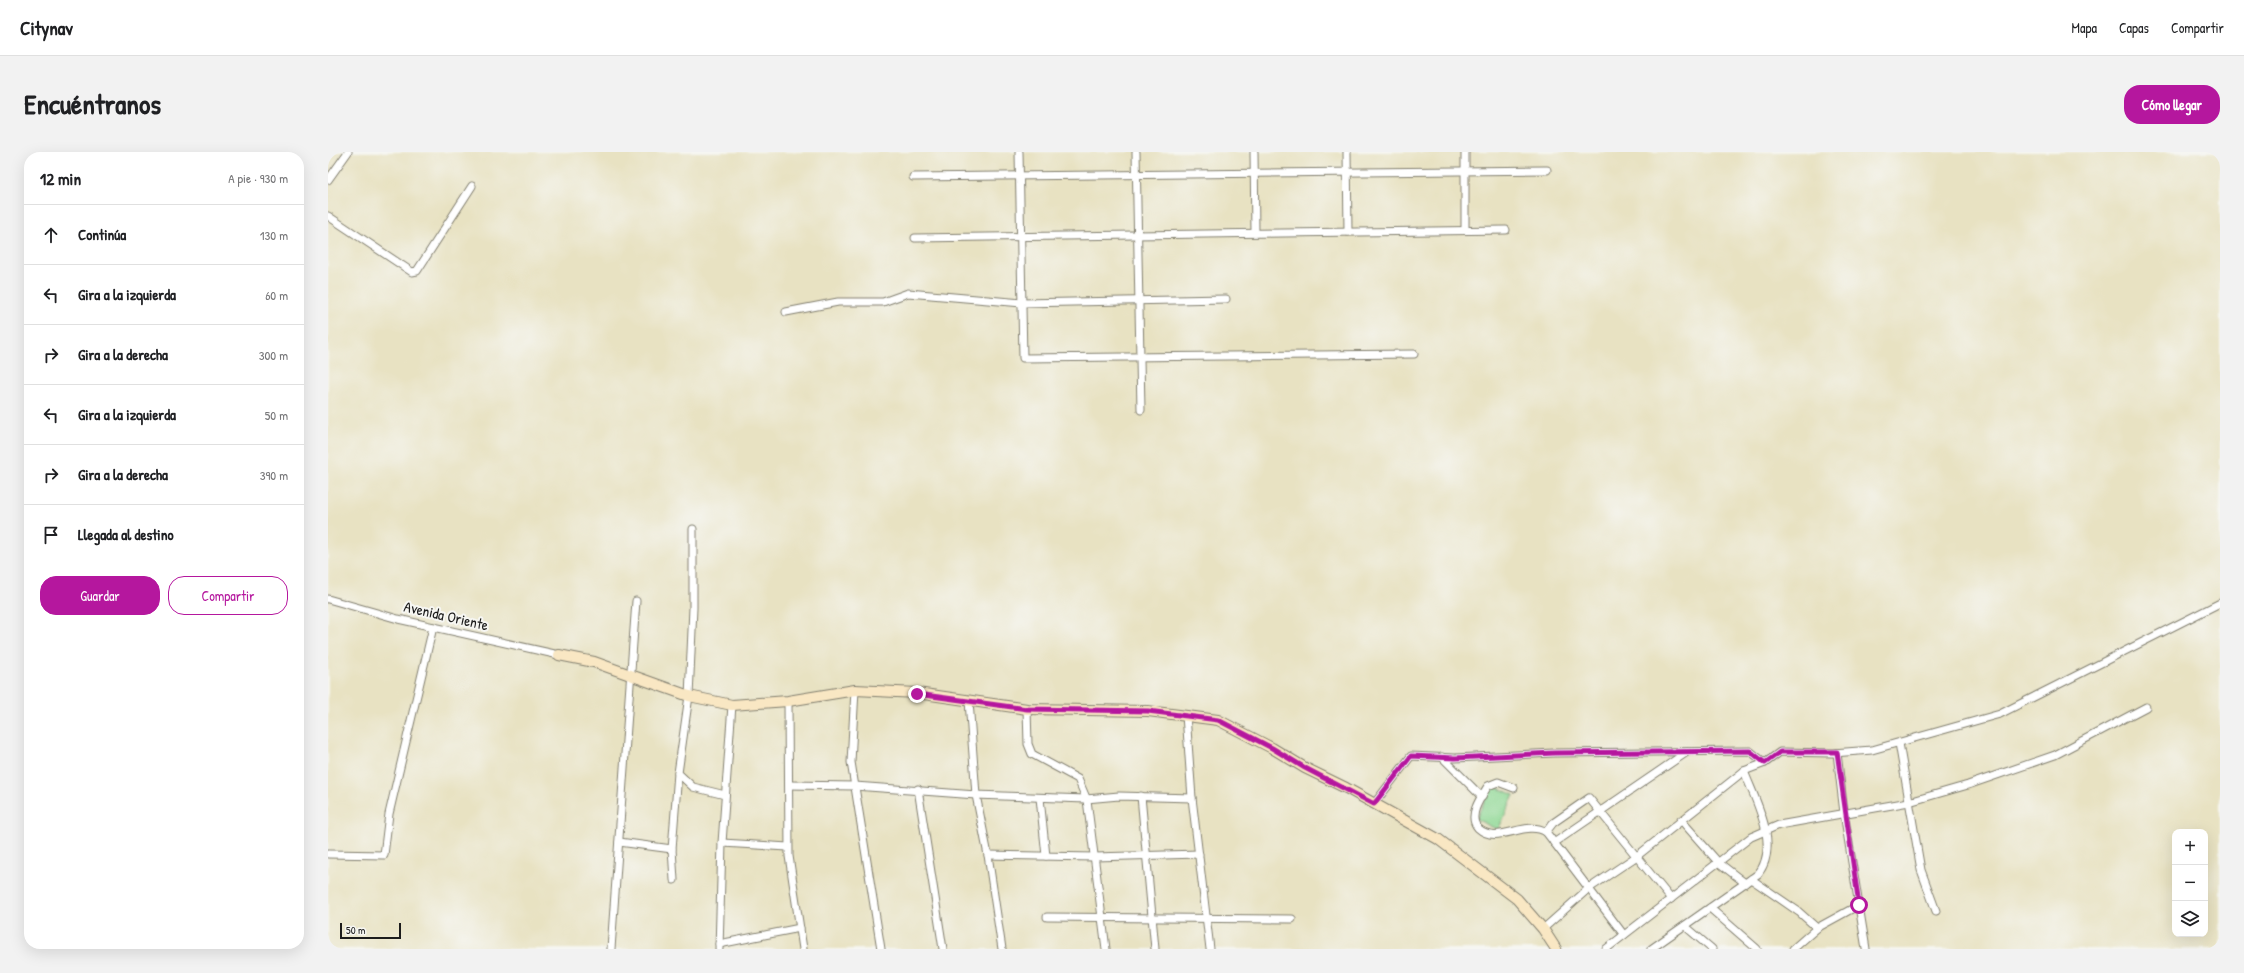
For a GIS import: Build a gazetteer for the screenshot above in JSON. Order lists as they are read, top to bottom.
{
  "streets": {
    "street": ["Avenida Oriente"]
  },
  "scale_bar": "50 m",
  "page": {
    "header": "Citynav",
    "nav": ["Mapa", "Capas", "Compartir"],
    "title": "Encuéntranos",
    "buttons": [
      "Cómo llegar",
      ["Guardar", "Compartir"]
    ],
    "heading": ["12 min", "A pie · 930 m"],
    "list": [
      ["Continúa", "130 m"],
      ["Gira a la izquierda", "60 m"],
      ["Gira a la derecha", "300 m"],
      ["Gira a la izquierda", "50 m"],
      ["Gira a la derecha", "390 m"],
      "Llegada al destino"
    ],
    "map_buttons": ["+", "−"],
    "scale": "50 m"
  }
}
